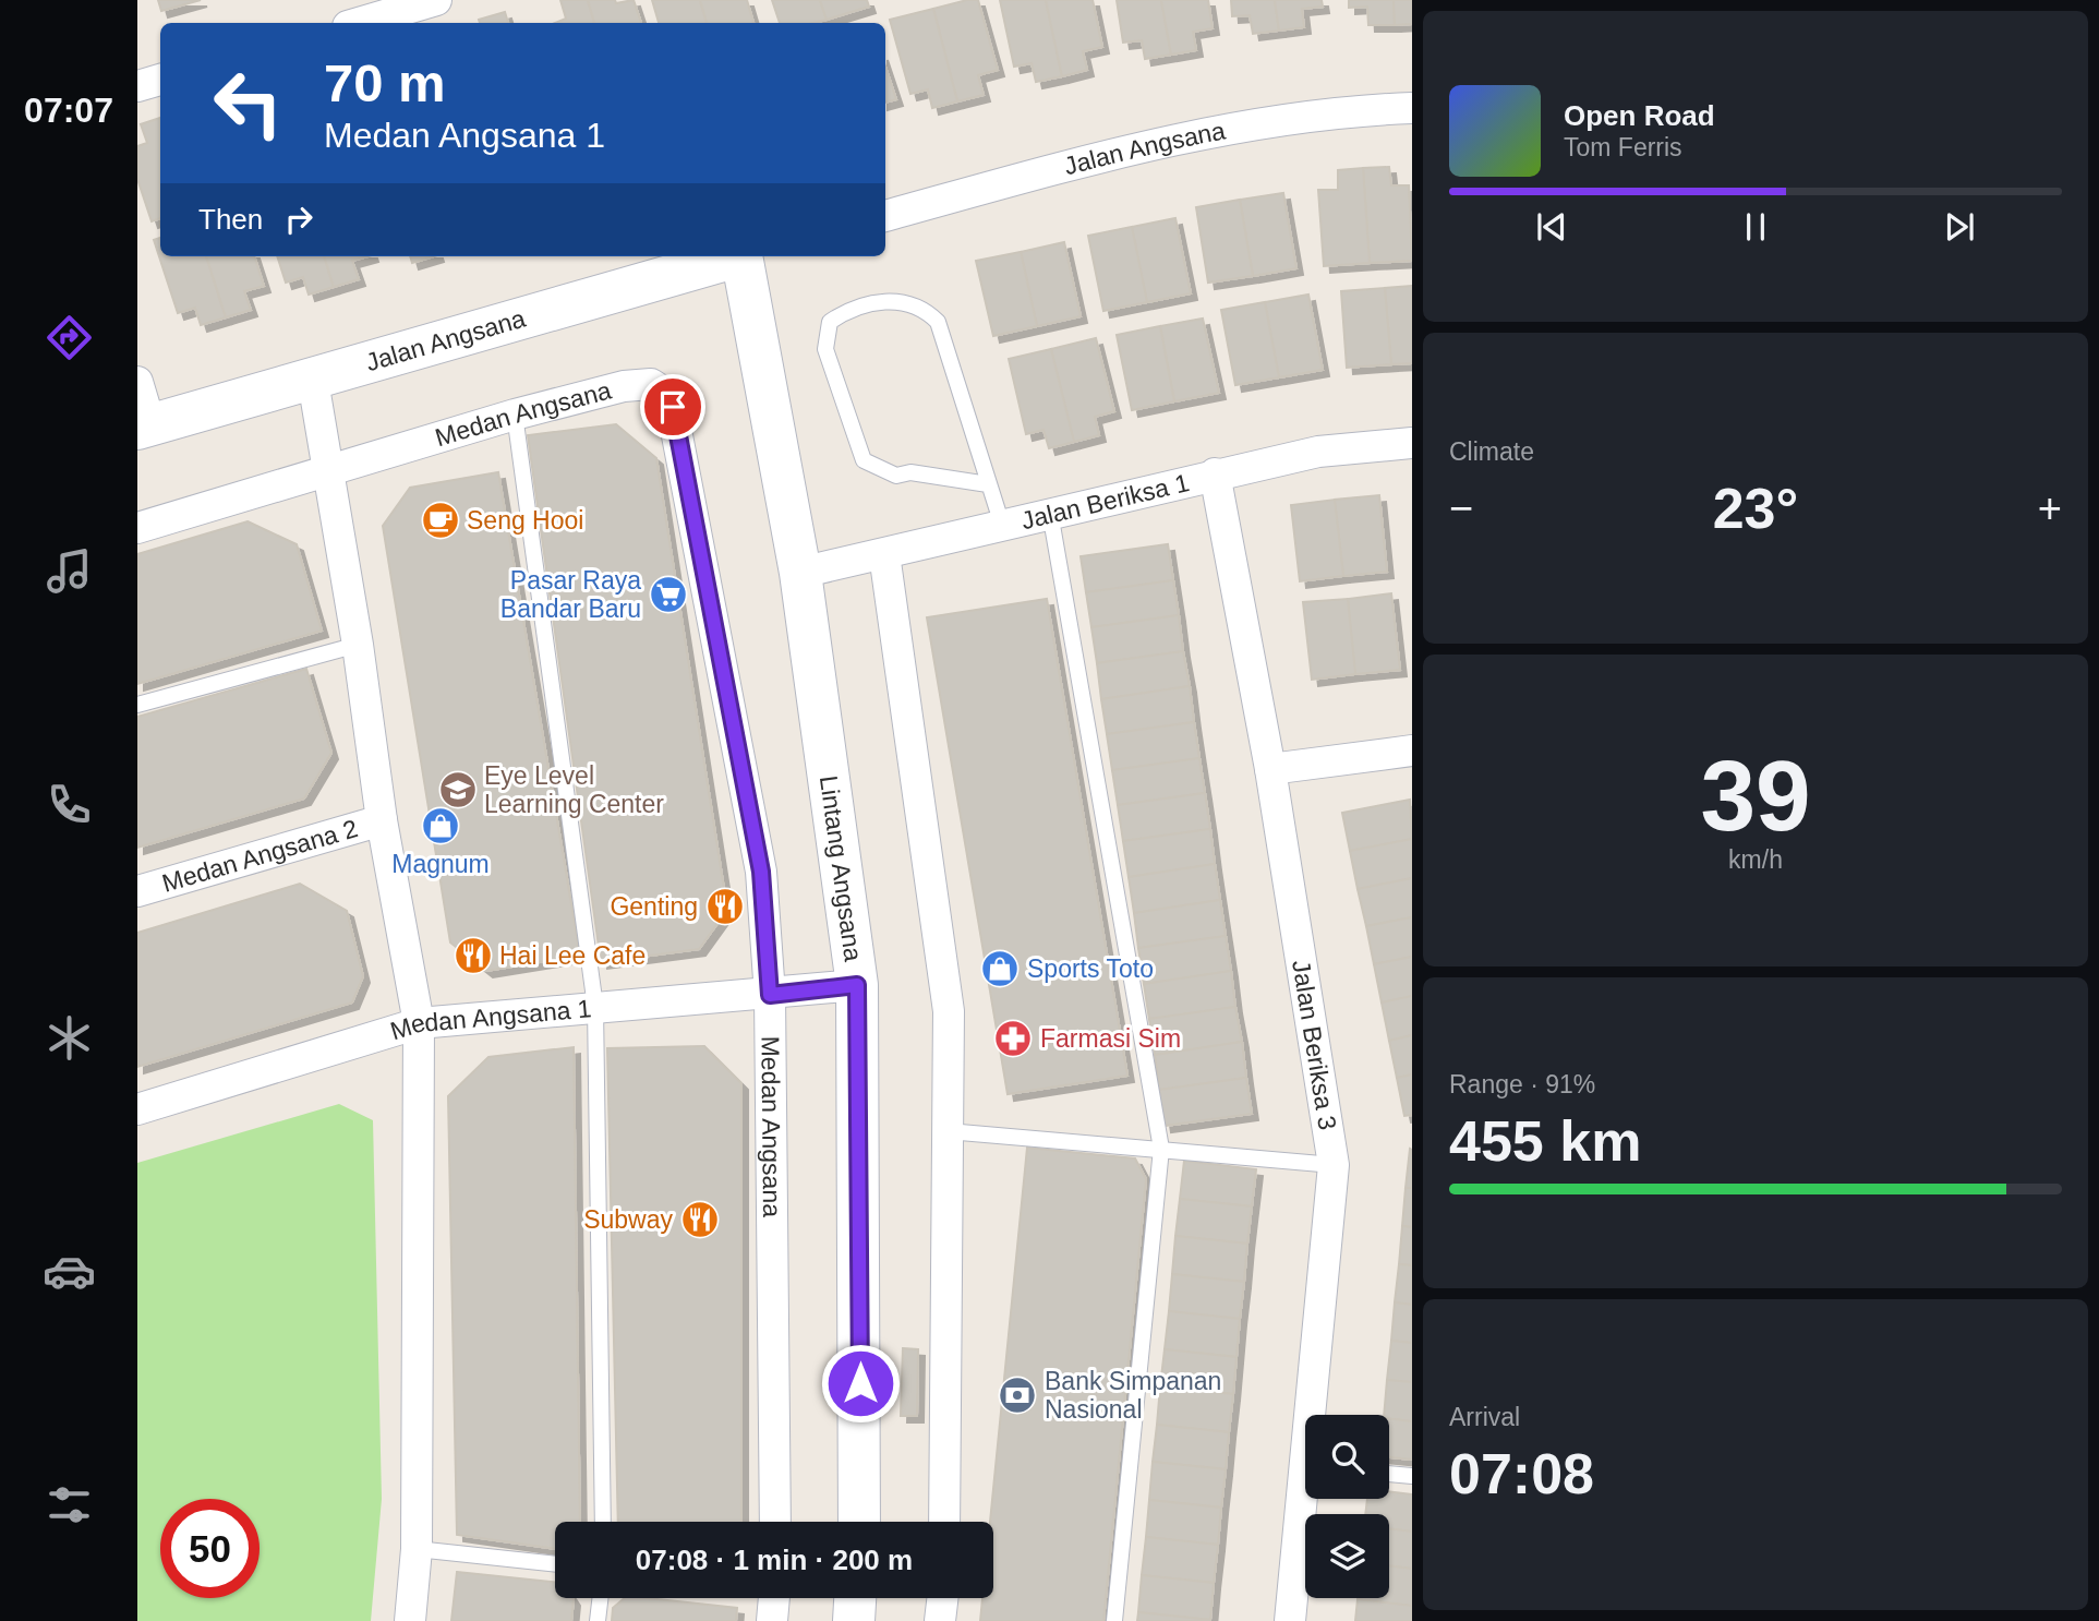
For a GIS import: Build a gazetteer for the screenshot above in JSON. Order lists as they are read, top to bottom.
{
  "streets": {
    "main road": ["Jalan Angsana", "Lintang Angsana"],
    "street": [
      "Medan Angsana",
      "Jalan Beriksa 1",
      "Medan Angsana 2",
      "Medan Angsana 1",
      "Jalan Beriksa 3"
    ]
  },
  "crossings": [
    ["Medan Angsana", "Medan Angsana 1"],
    ["Jalan Beriksa 1", "Lintang Angsana"],
    ["Jalan Beriksa 1", "Jalan Beriksa 3"],
    ["Lintang Angsana", "Medan Angsana 1"]
  ],
  "places": {
    "cafe": ["Seng Hooi"],
    "supermarket": ["Pasar Raya Bandar Baru"],
    "school or university": ["Eye Level Learning Center"],
    "shop": ["Magnum", "Sports Toto"],
    "restaurant": ["Genting", "Hai Lee Cafe", "Subway"],
    "pharmacy": ["Farmasi Sim"],
    "bank": ["Bank Simpanan Nasional"]
  },
  "page": {
    "tabs": "07:07",
    "turn": ["70 m", "Medan Angsana 1"],
    "song": ["Open Road", "Tom Ferris"],
    "then": "Then",
    "tile": [
      "Climate",
      ["39", "km/h"],
      ["Range · 91%", "455 km"],
      ["Arrival", "07:08"]
    ],
    "heat": ["−", "23°", "+"],
    "limit": "50",
    "trip": "07:08 · 1 min · 200 m"
  }
}
